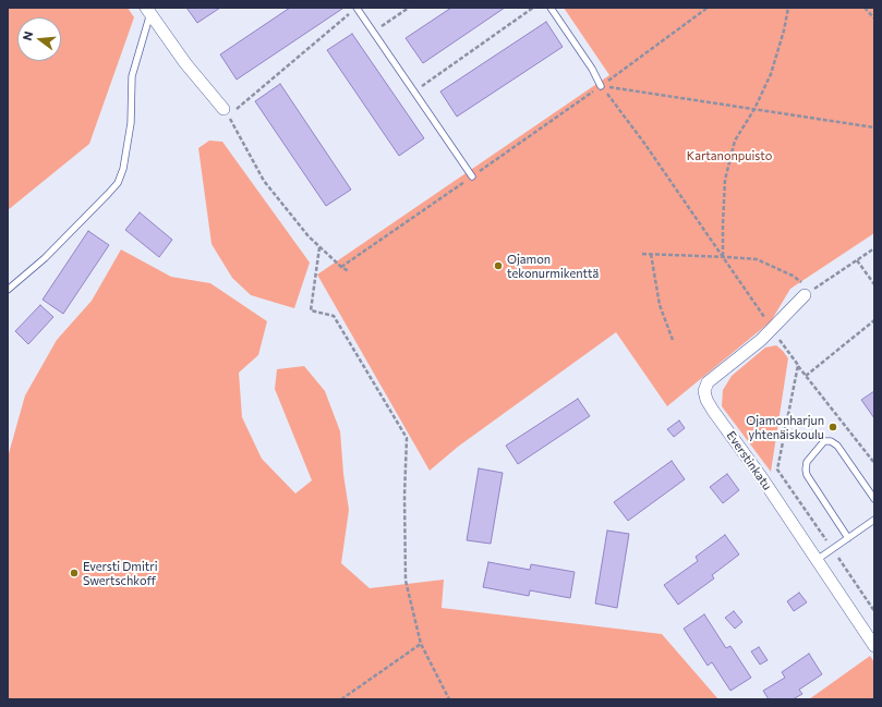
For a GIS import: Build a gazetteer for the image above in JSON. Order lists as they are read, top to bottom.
{
  "streets": {
    "street": ["Everstinkatu"]
  },
  "parks": ["Kartanonpuisto"],
  "places": ["Ojamon tekonurmikenttä", "Ojamonharjun yhtenäiskoulu", "Eversti Dmitri Swertschkoff"],
  "north": "left"
}
